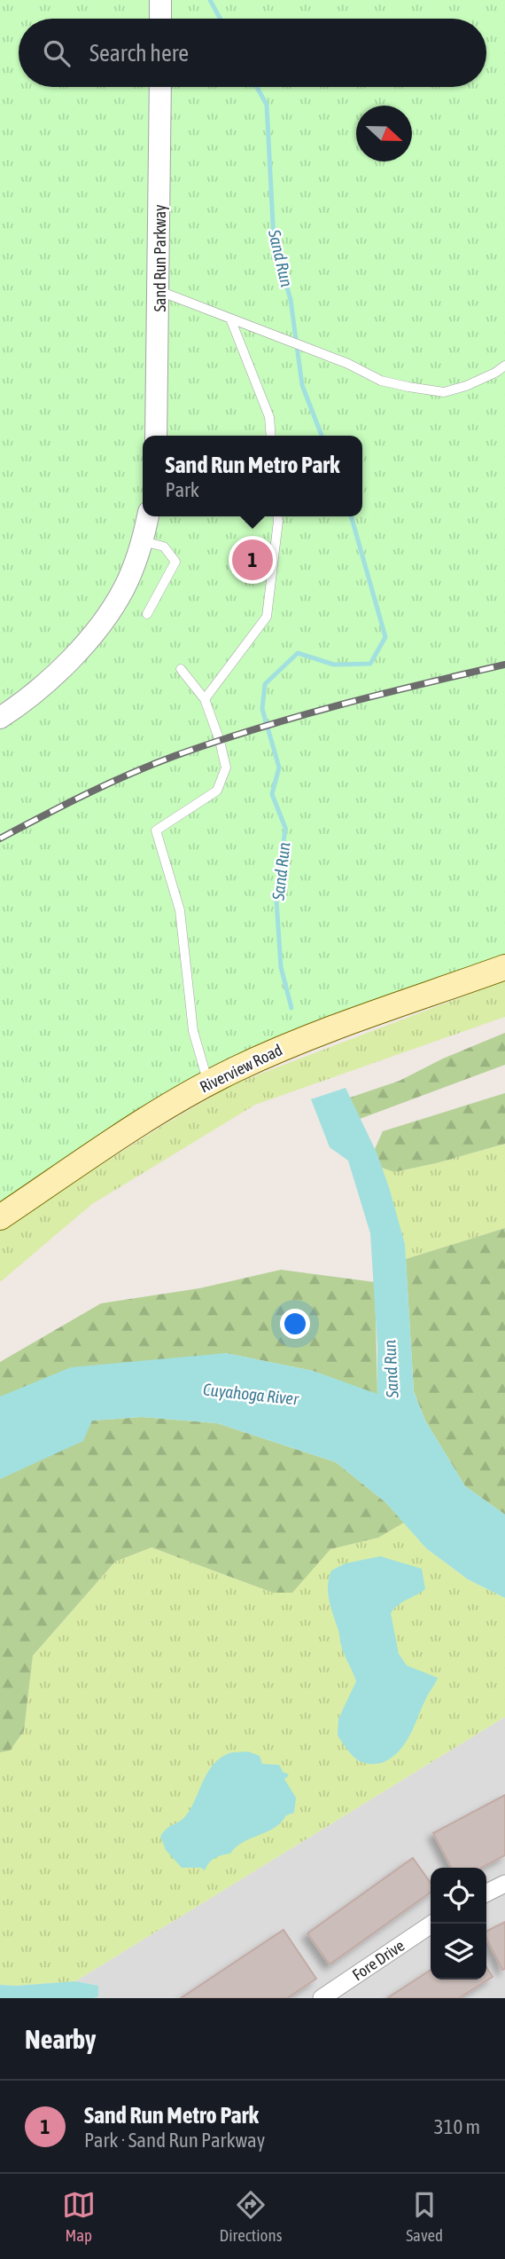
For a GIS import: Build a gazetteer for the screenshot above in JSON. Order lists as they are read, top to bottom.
{
  "streets": {
    "main road": ["Riverview Road"],
    "street": ["Sand Run Parkway", "Fore Drive"]
  },
  "water": ["Sand Run", "Cuyahoga River"],
  "north": "right",
  "page": {
    "search": "Search here",
    "popup": ["Sand Run Metro Park", "Park"],
    "pins": "1",
    "heading": "Nearby",
    "list": [
      {
        "mark": "1",
        "name": "Sand Run Metro Park",
        "note": "Park · Sand Run Parkway",
        "value": "310 m"
      }
    ],
    "nav": ["Map", "Directions", "Saved"]
  }
}
